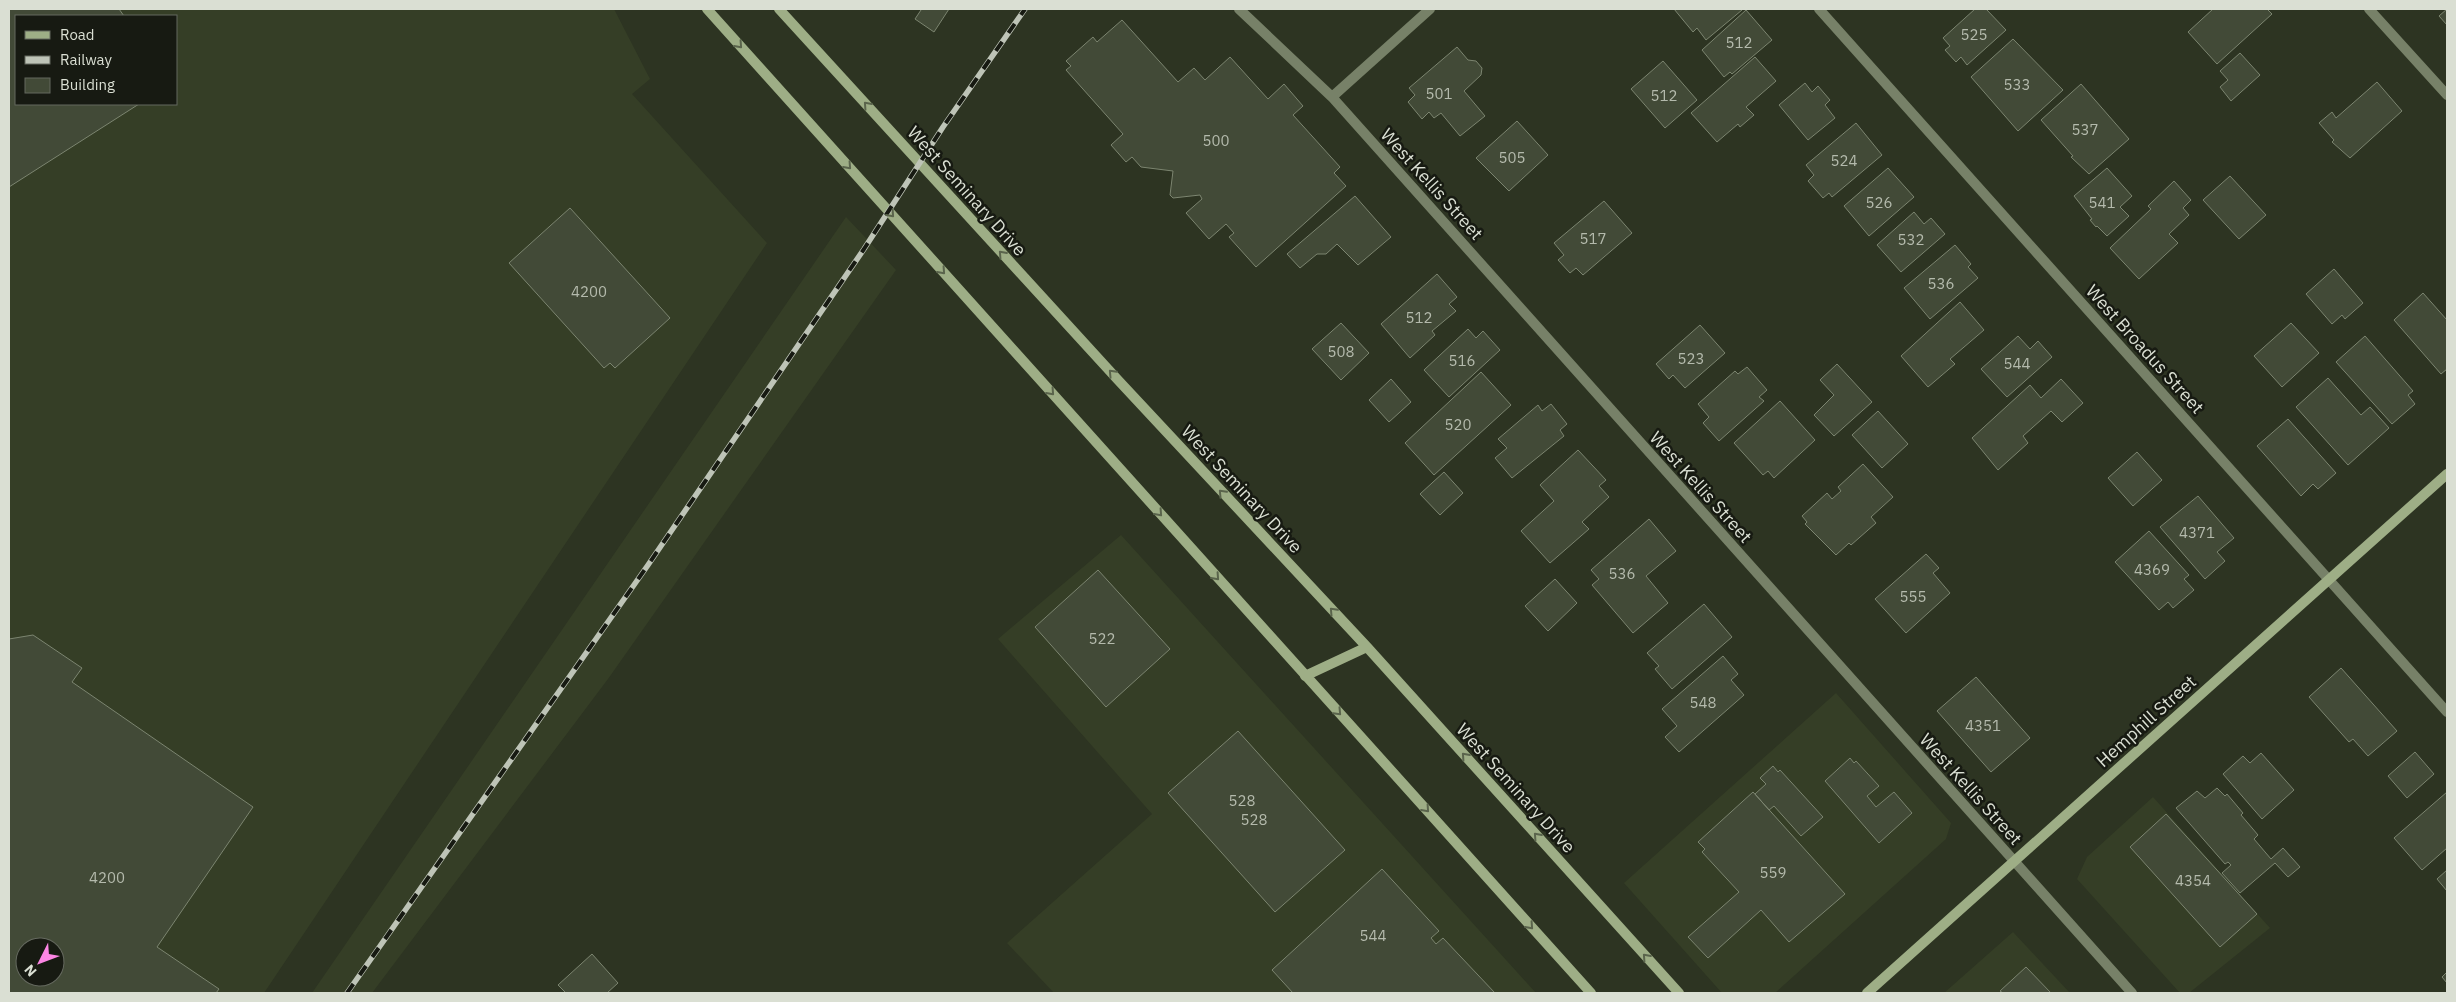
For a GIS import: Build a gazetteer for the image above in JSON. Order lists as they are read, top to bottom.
{
  "streets": {
    "main road": ["West Seminary Drive", "Hemphill Street"],
    "street": ["West Kellis Street", "West Broadus Street"]
  },
  "crossings": [
    ["West Kellis Street", "Hemphill Street"],
    ["West Broadus Street", "Hemphill Street"]
  ],
  "house_numbers": [
    "525",
    "512",
    "533",
    "501",
    "512",
    "537",
    "500",
    "505",
    "524",
    "526",
    "541",
    "517",
    "532",
    "536",
    "4200",
    "512",
    "508",
    "523",
    "516",
    "544",
    "520",
    "4371",
    "4369",
    "536",
    "555",
    "522",
    "548",
    "4351",
    "528",
    "528",
    "559",
    "4200",
    "4354",
    "544"
  ],
  "legend": ["Road", "Railway", "Building"],
  "north": "bottom left"
}
